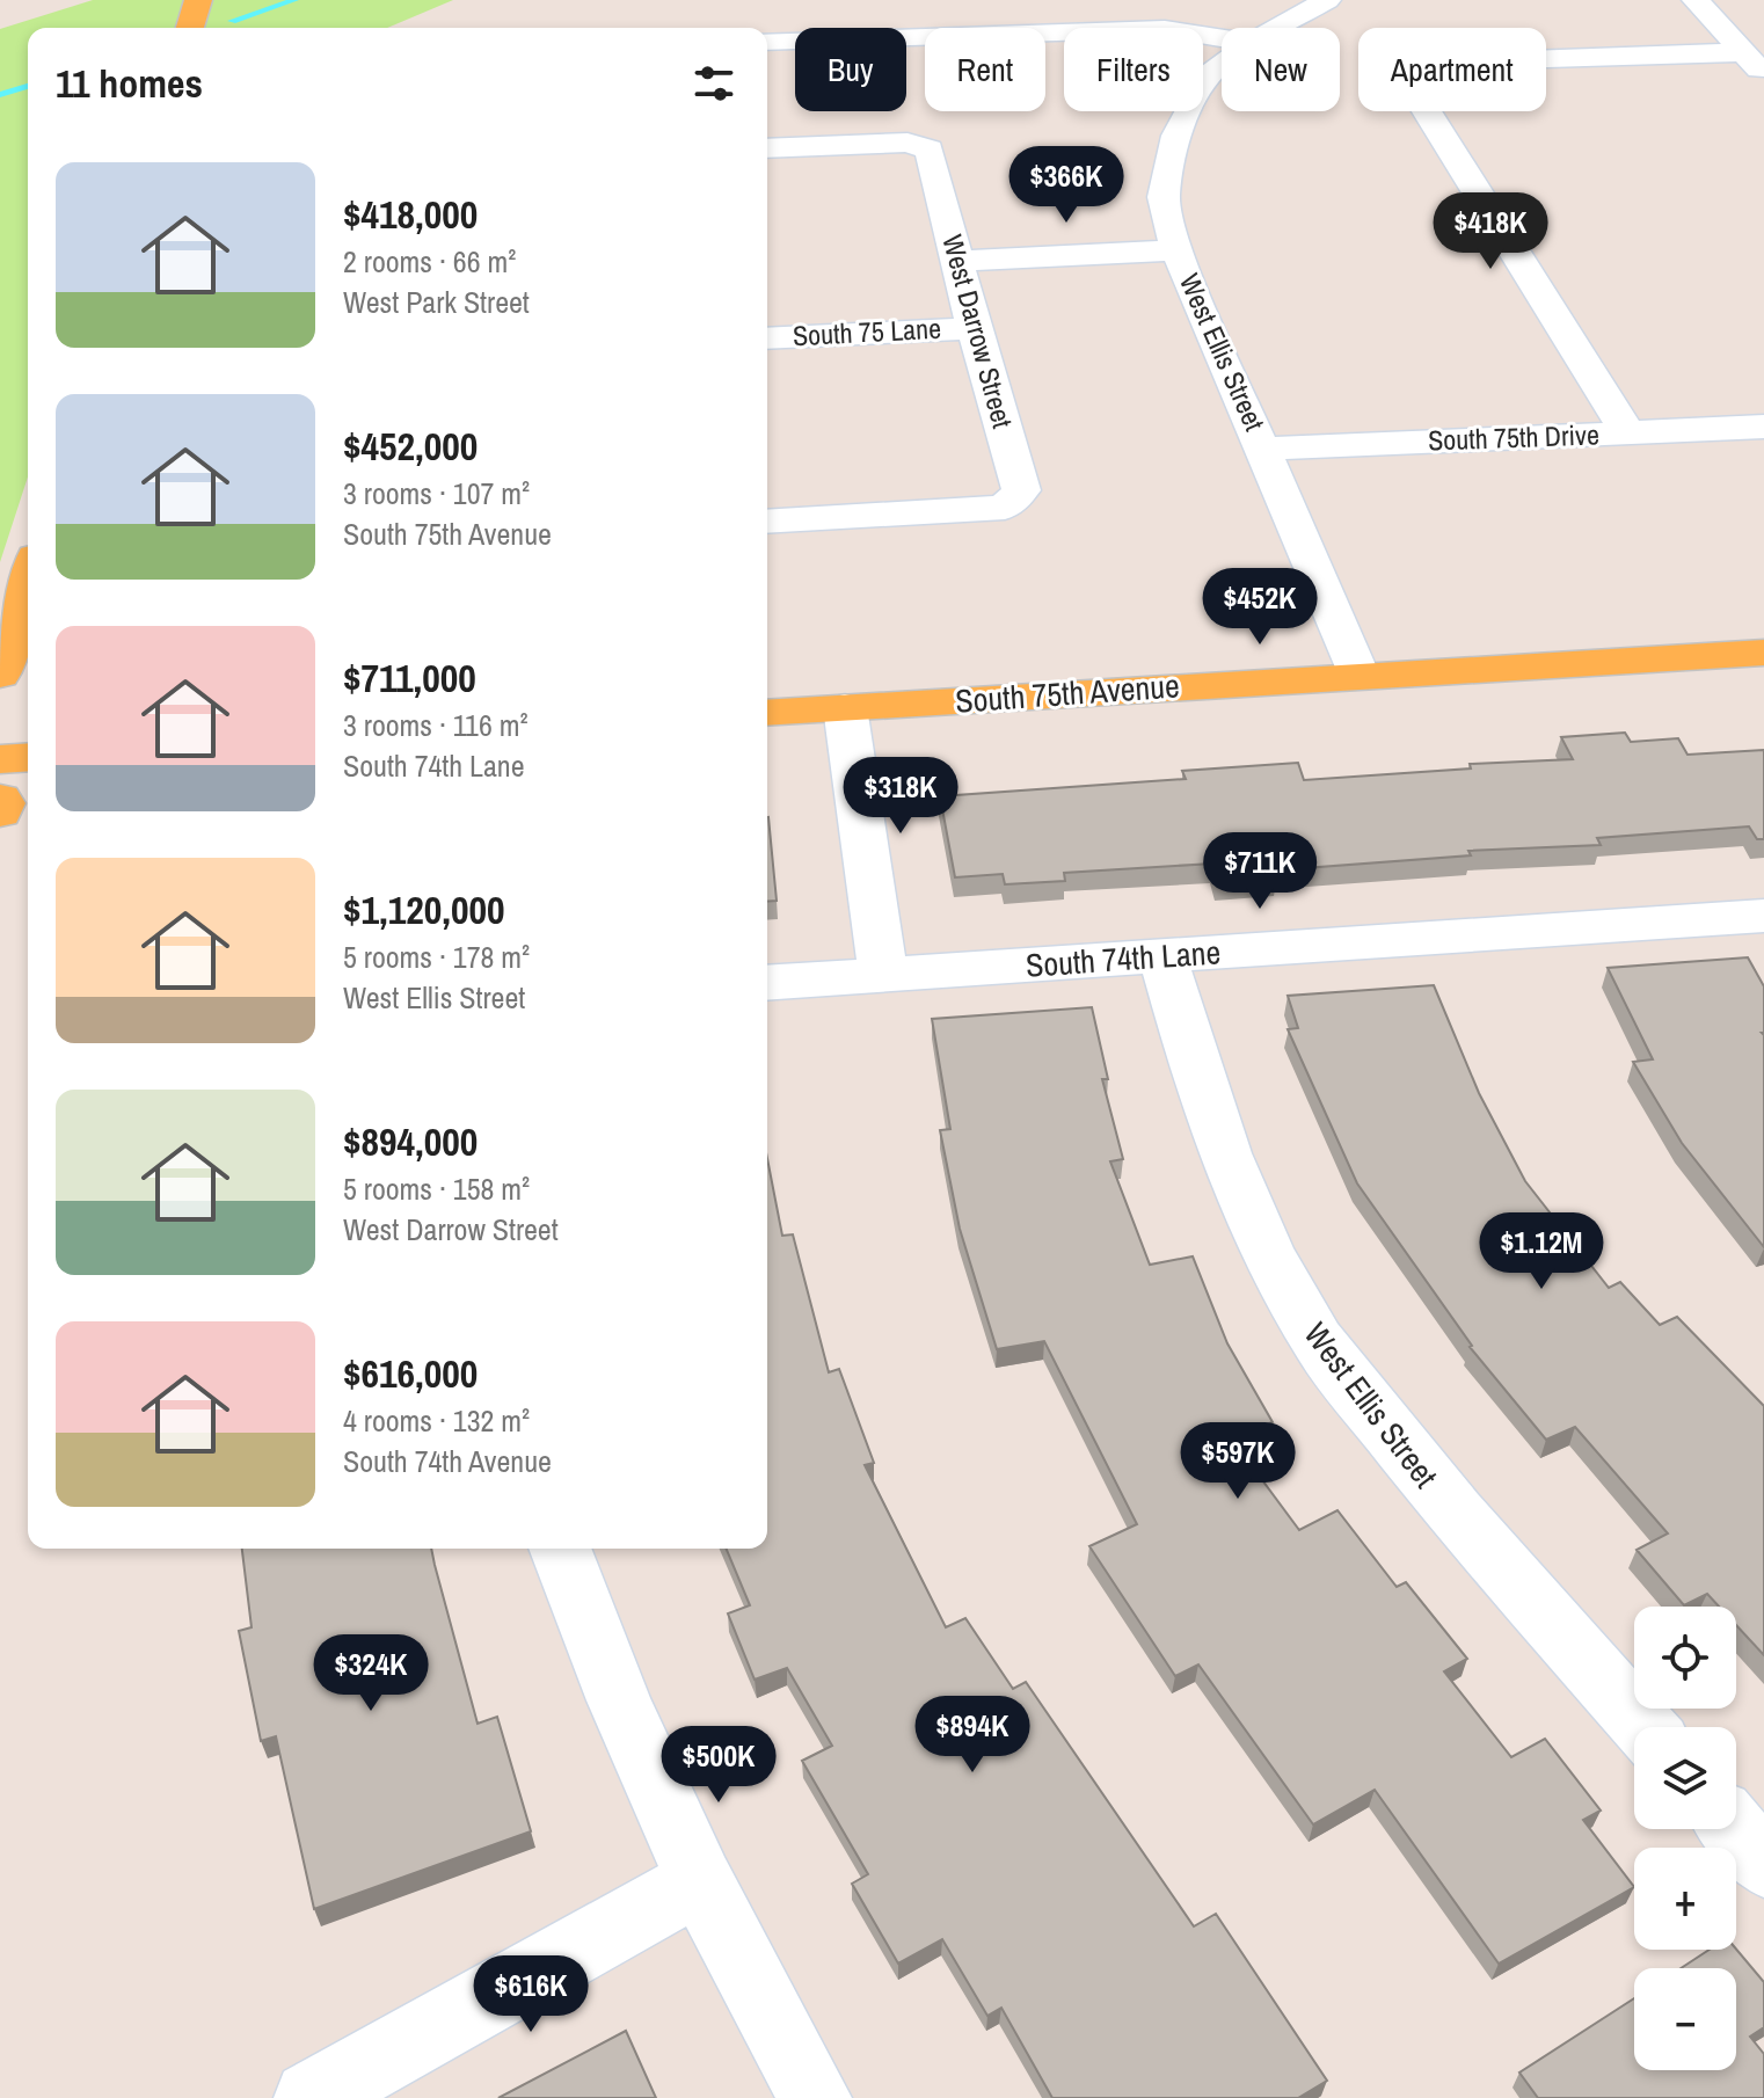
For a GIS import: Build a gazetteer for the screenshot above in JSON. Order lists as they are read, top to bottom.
{
  "streets": {
    "main road": ["South 75th Avenue"],
    "street": [
      "West Darrow Street",
      "South 75 Lane",
      "West Ellis Street",
      "South 75th Drive",
      "South 74th Lane"
    ]
  },
  "crossings": [
    ["West Darrow Street", "South 75 Lane"],
    ["West Ellis Street", "South 75th Drive"],
    ["West Ellis Street", "South 75th Avenue"],
    ["West Ellis Street", "South 74th Lane"]
  ],
  "page": {
    "chip": [
      "Buy",
      "Rent",
      "Filters",
      "New",
      "Apartment"
    ],
    "heading": "11 homes",
    "list": [
      {
        "name": "$418,000",
        "note": "2 rooms · 66 m² · West Park Street"
      },
      {
        "name": "$452,000",
        "note": "3 rooms · 107 m² · South 75th Avenue"
      },
      {
        "name": "$711,000",
        "note": "3 rooms · 116 m² · South 74th Lane"
      },
      {
        "name": "$1,120,000",
        "note": "5 rooms · 178 m² · West Ellis Street"
      },
      {
        "name": "$894,000",
        "note": "5 rooms · 158 m² · West Darrow Street"
      },
      {
        "name": "$616,000",
        "note": "4 rooms · 132 m² · South 74th Avenue"
      }
    ],
    "price": [
      "$366K",
      "$418K",
      "$452K",
      "$318K",
      "$711K",
      "$1.12M",
      "$597K",
      "$324K",
      "$894K",
      "$500K",
      "$616K"
    ],
    "map_buttons": ["+", "−"]
  }
}
